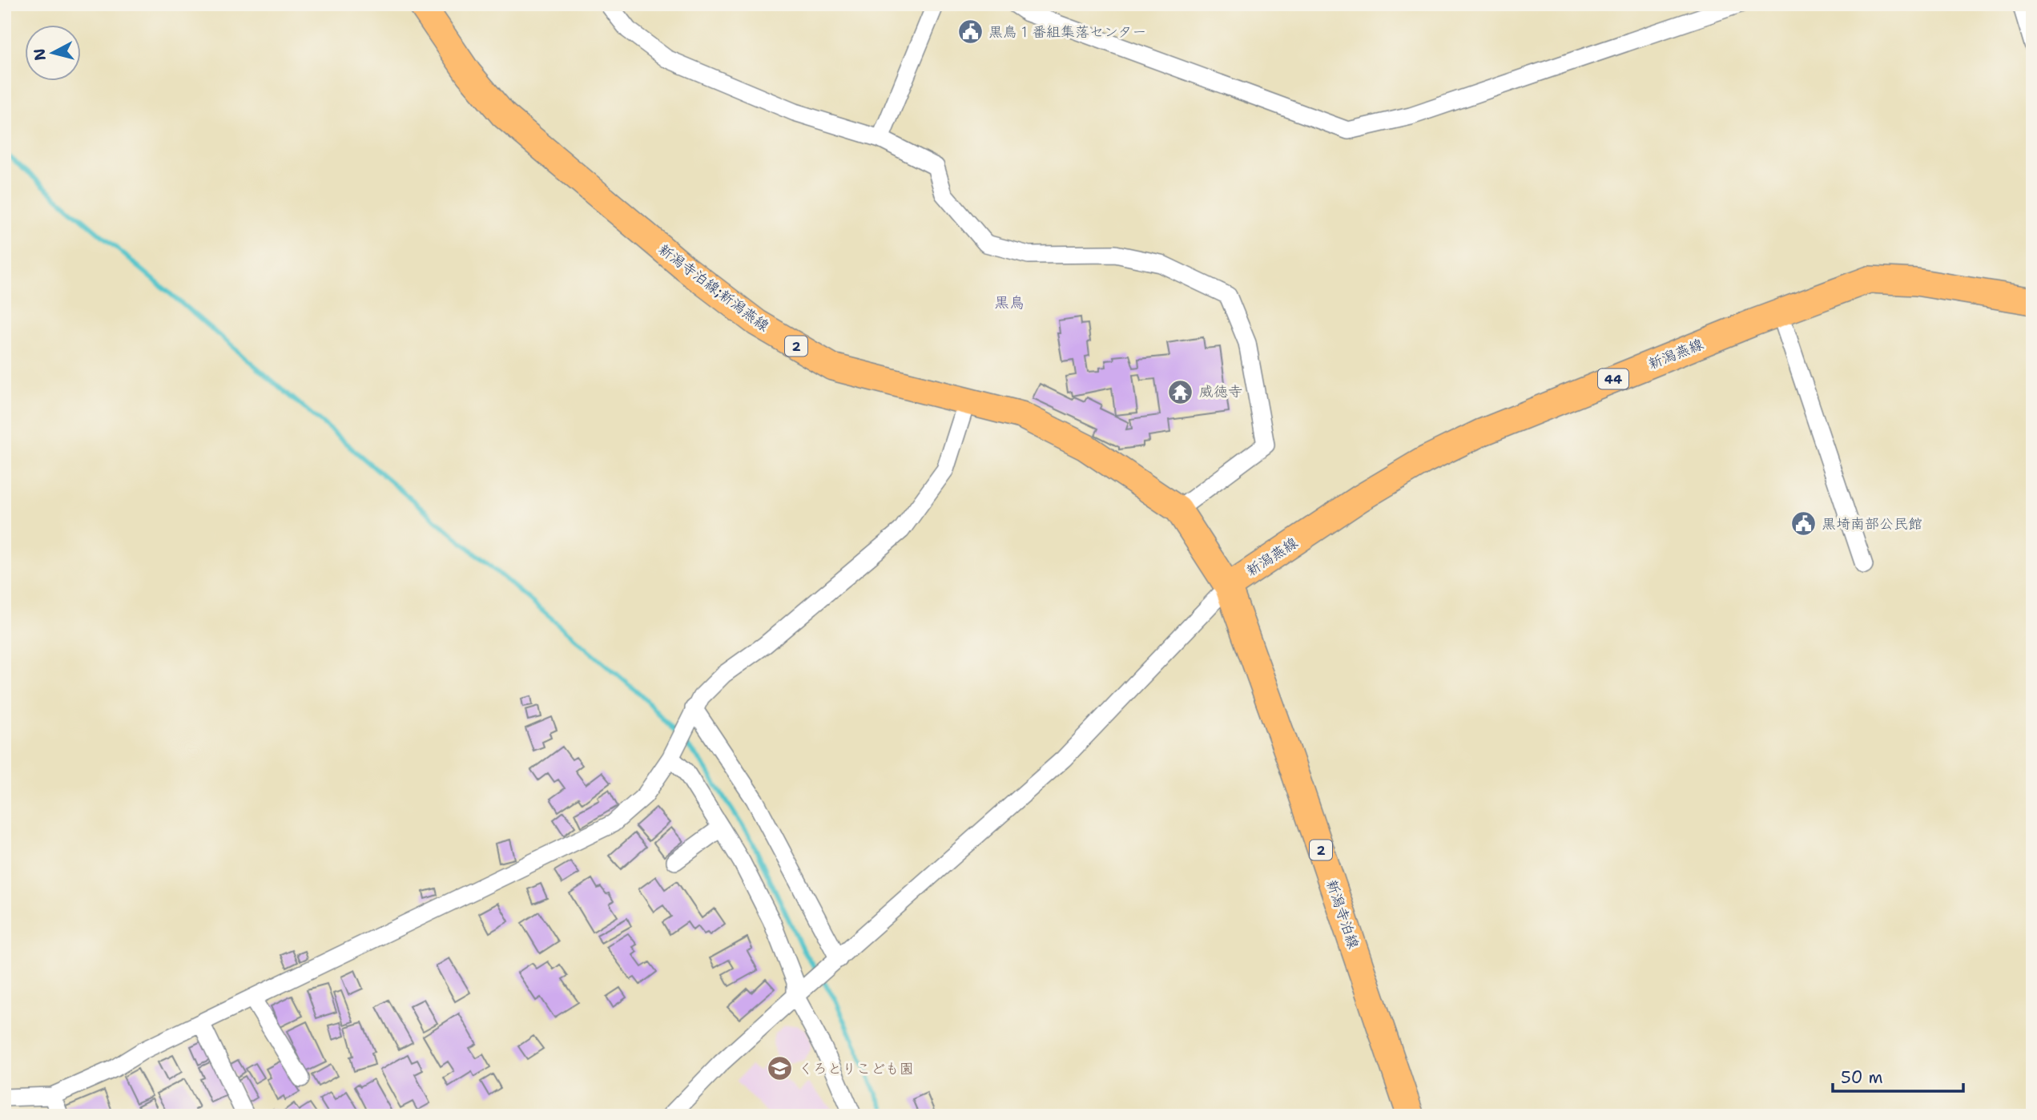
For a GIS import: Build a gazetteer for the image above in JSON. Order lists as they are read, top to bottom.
{
  "streets": {
    "main road": [
      "新潟寺泊線;新潟燕線",
      "2",
      "新潟燕線",
      "44",
      "新潟寺泊線"
    ]
  },
  "crossings": [
    ["新潟寺泊線;新潟燕線", "新潟燕線"],
    ["新潟寺泊線;新潟燕線", "新潟寺泊線"],
    ["新潟燕線", "新潟寺泊線"]
  ],
  "districts": ["黒鳥"],
  "places": {
    "public building": ["黒鳥１番組集落センター", "黒埼南部公民館"],
    "temple": ["威徳寺"],
    "school or university": ["くろとりこども園"]
  },
  "scale_bar": "50 m",
  "north": "left"
}
